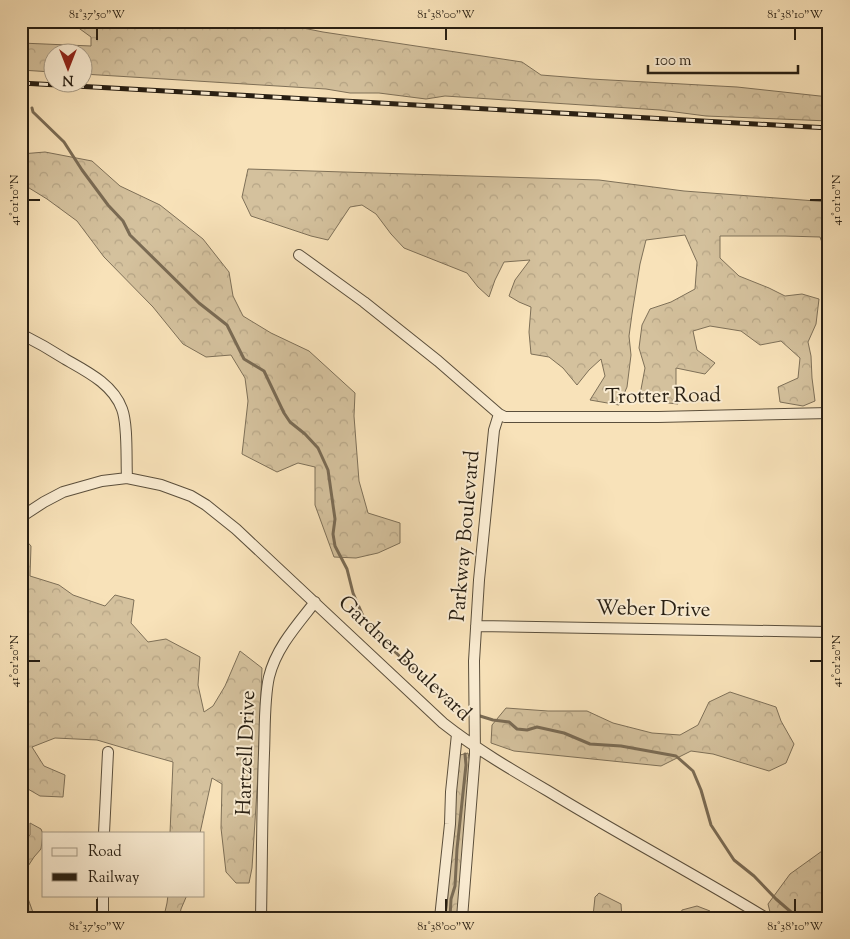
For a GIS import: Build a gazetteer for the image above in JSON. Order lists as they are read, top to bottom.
{
  "streets": {
    "street": [
      "Trotter Road",
      "Parkway Boulevard",
      "Weber Drive",
      "Gardner Boulevard",
      "Hartzell Drive"
    ]
  },
  "crossings": [
    ["Trotter Road", "Parkway Boulevard"],
    ["Parkway Boulevard", "Weber Drive"],
    ["Parkway Boulevard", "Gardner Boulevard"],
    ["Gardner Boulevard", "Hartzell Drive"]
  ],
  "legend": ["Road", "Railway"],
  "scale_bar": "100 m",
  "north": "bottom",
  "coordinates": [
    "81°37'50\"W",
    "81°38'00\"W",
    "81°38'10\"W",
    "41°01'10\"N",
    "41°01'20\"N"
  ]
}
